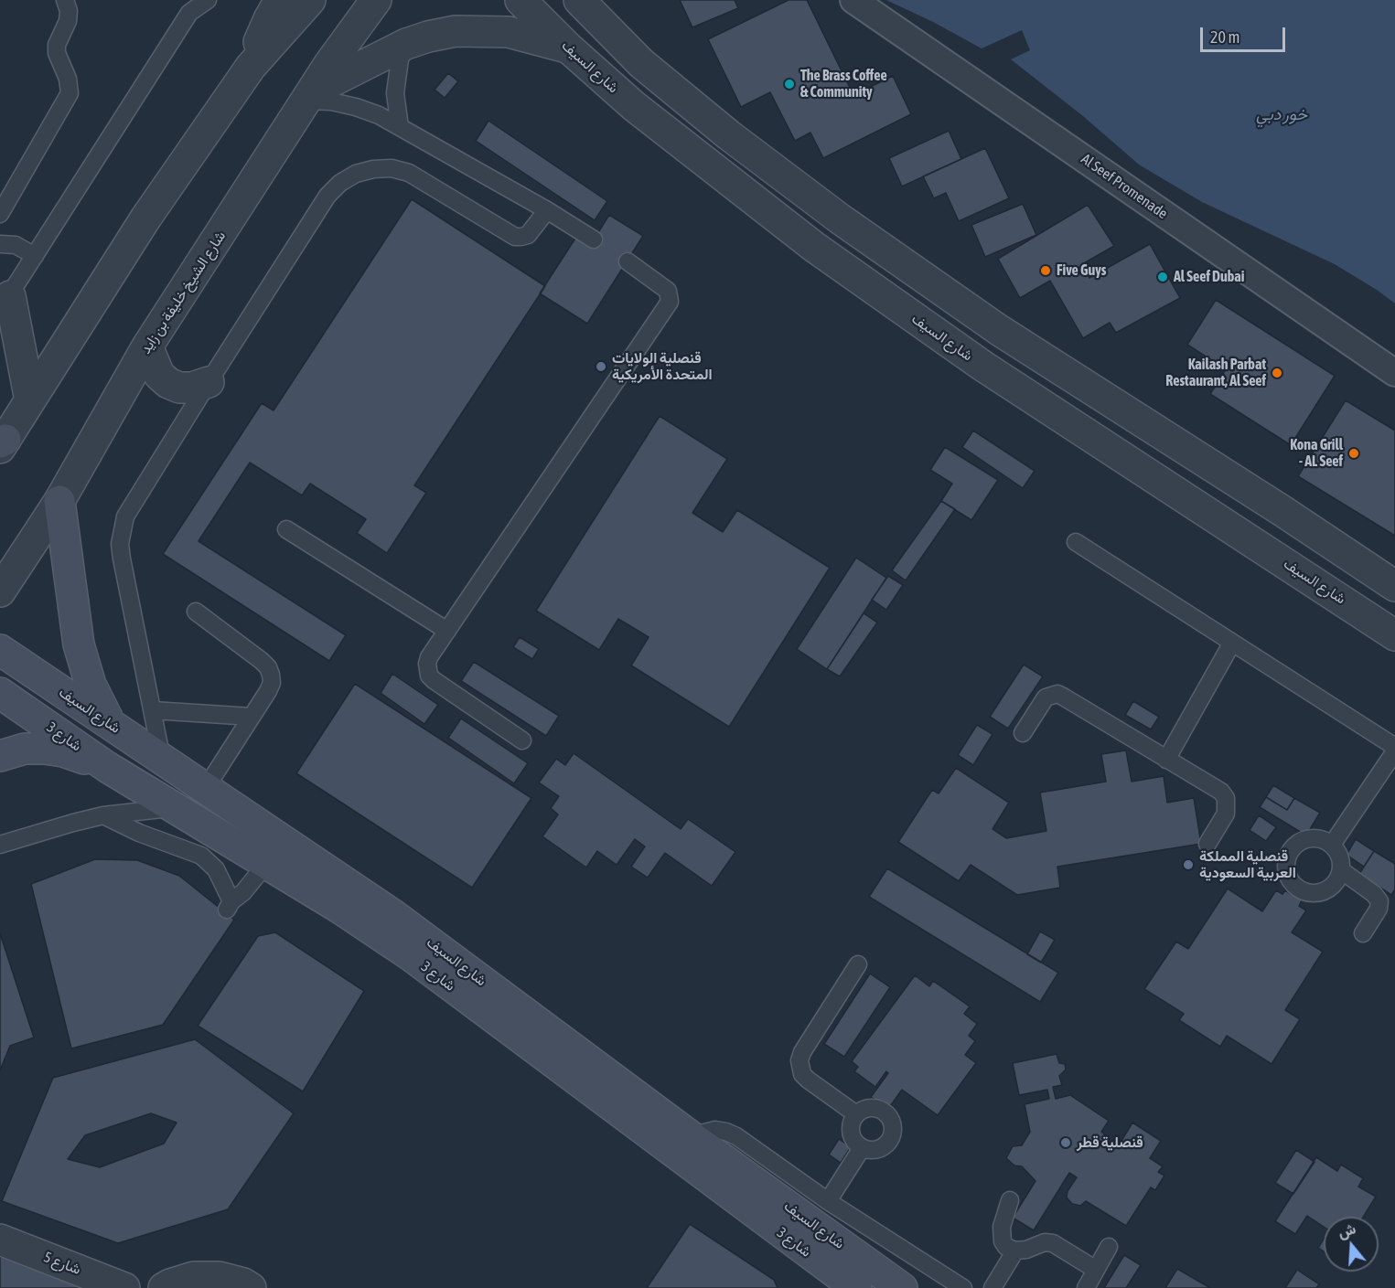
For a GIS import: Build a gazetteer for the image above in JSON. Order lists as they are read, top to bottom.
{
  "streets": {
    "main road": ["شارع السيف", "شارع 3"],
    "street": ["Al Seef Promenade", "شارع الشيخ خليفة بن زايد", "شارع 5"]
  },
  "water": ["خور دبي"],
  "places": [
    "The Brass Coffee & Community",
    "Five Guys",
    "Al Seef Dubai",
    "قنصلية الولايات المتحدة الأمريكية",
    "Kailash Parbat Restaurant, Al Seef",
    "Kona Grill - AL Seef",
    "قنصلية المملكة العربية السعودية",
    "قنصلية قطر"
  ],
  "scale_bar": "20 m",
  "north": "top"
}
